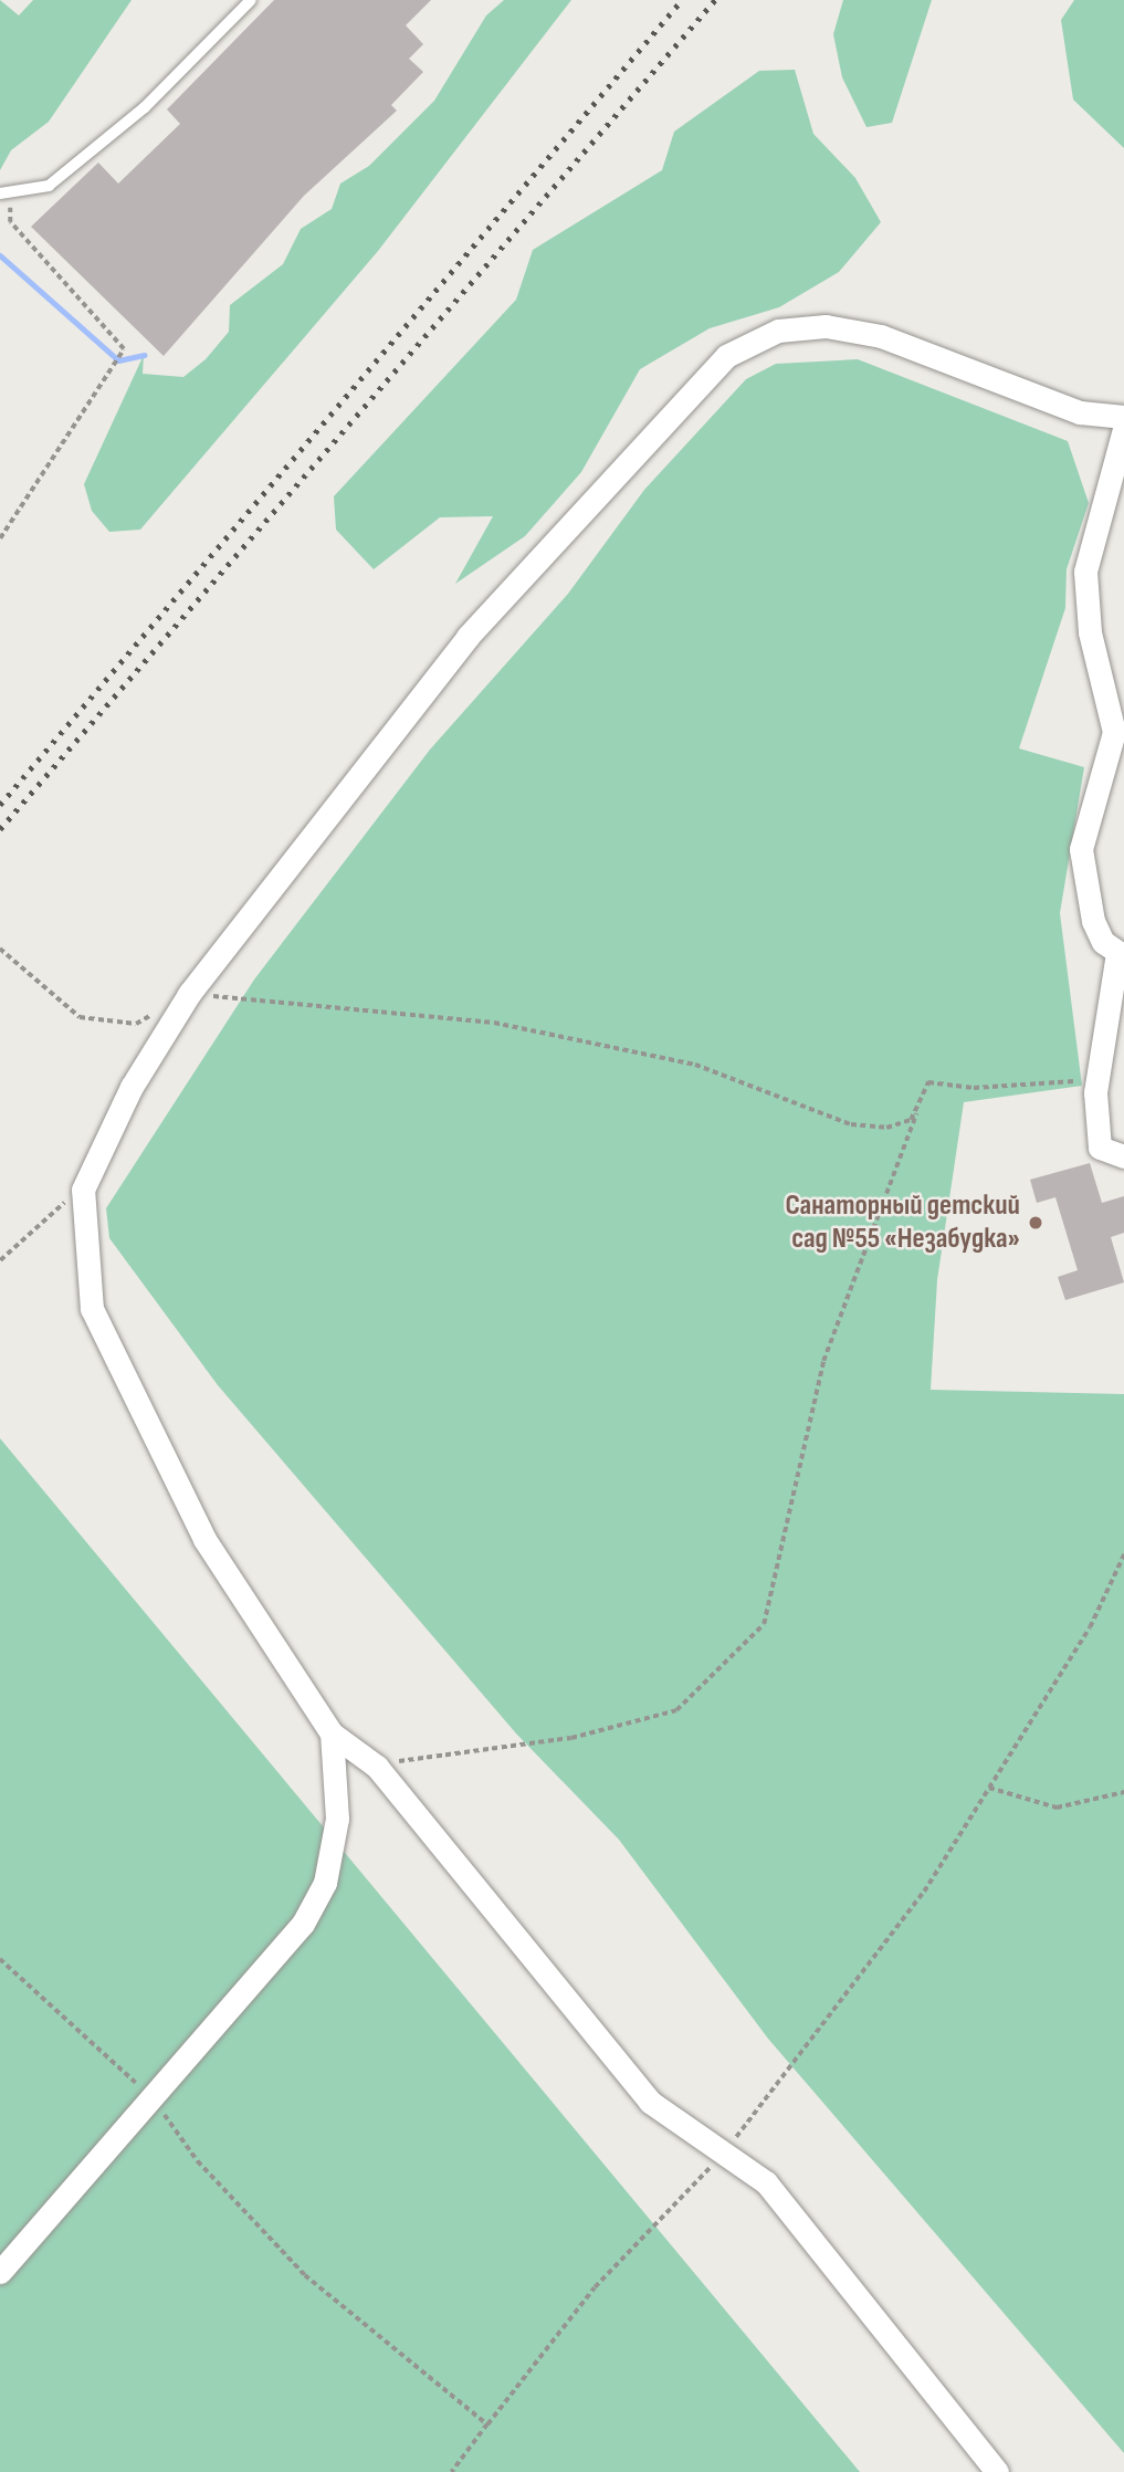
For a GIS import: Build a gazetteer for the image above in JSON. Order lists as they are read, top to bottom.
{
  "places": ["Санаторный детский сад №55 «Незабудка»"]
}
